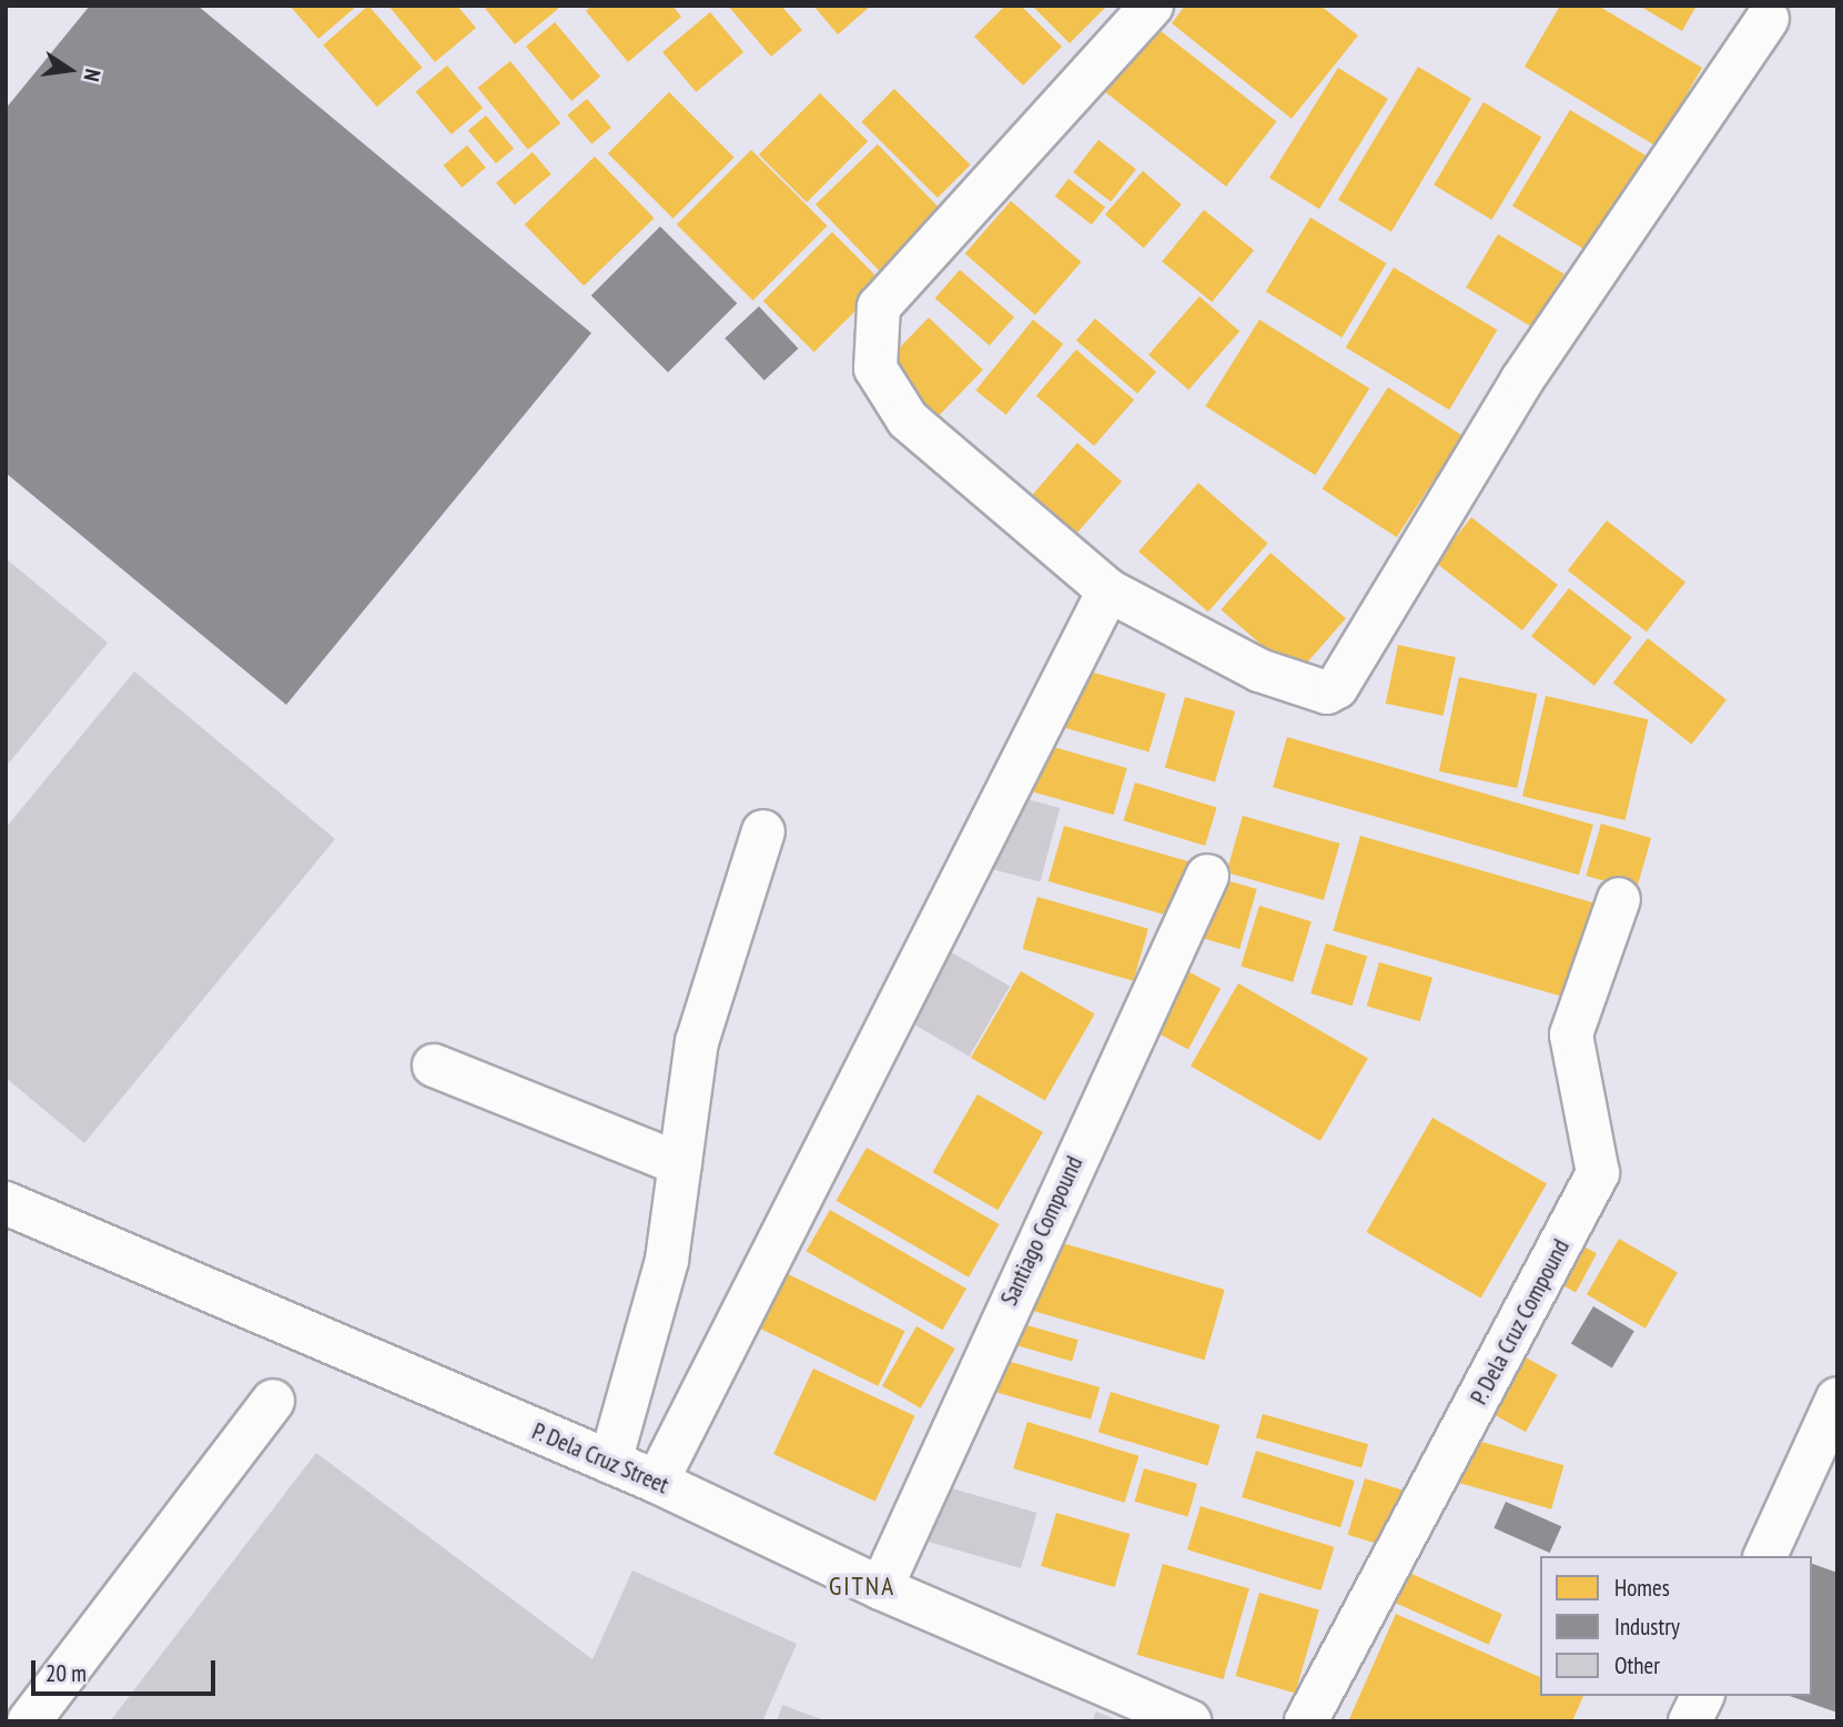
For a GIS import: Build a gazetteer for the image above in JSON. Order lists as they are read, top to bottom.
{
  "streets": {
    "street": ["Santiago Compound", "P. Dela Cruz Compound", "P. Dela Cruz Street"]
  },
  "crossings": [
    ["Santiago Compound", "P. Dela Cruz Street"]
  ],
  "districts": ["GITNA"],
  "legend": ["Homes", "Industry", "Other"],
  "scale_bar": "20 m",
  "north": "right"
}
